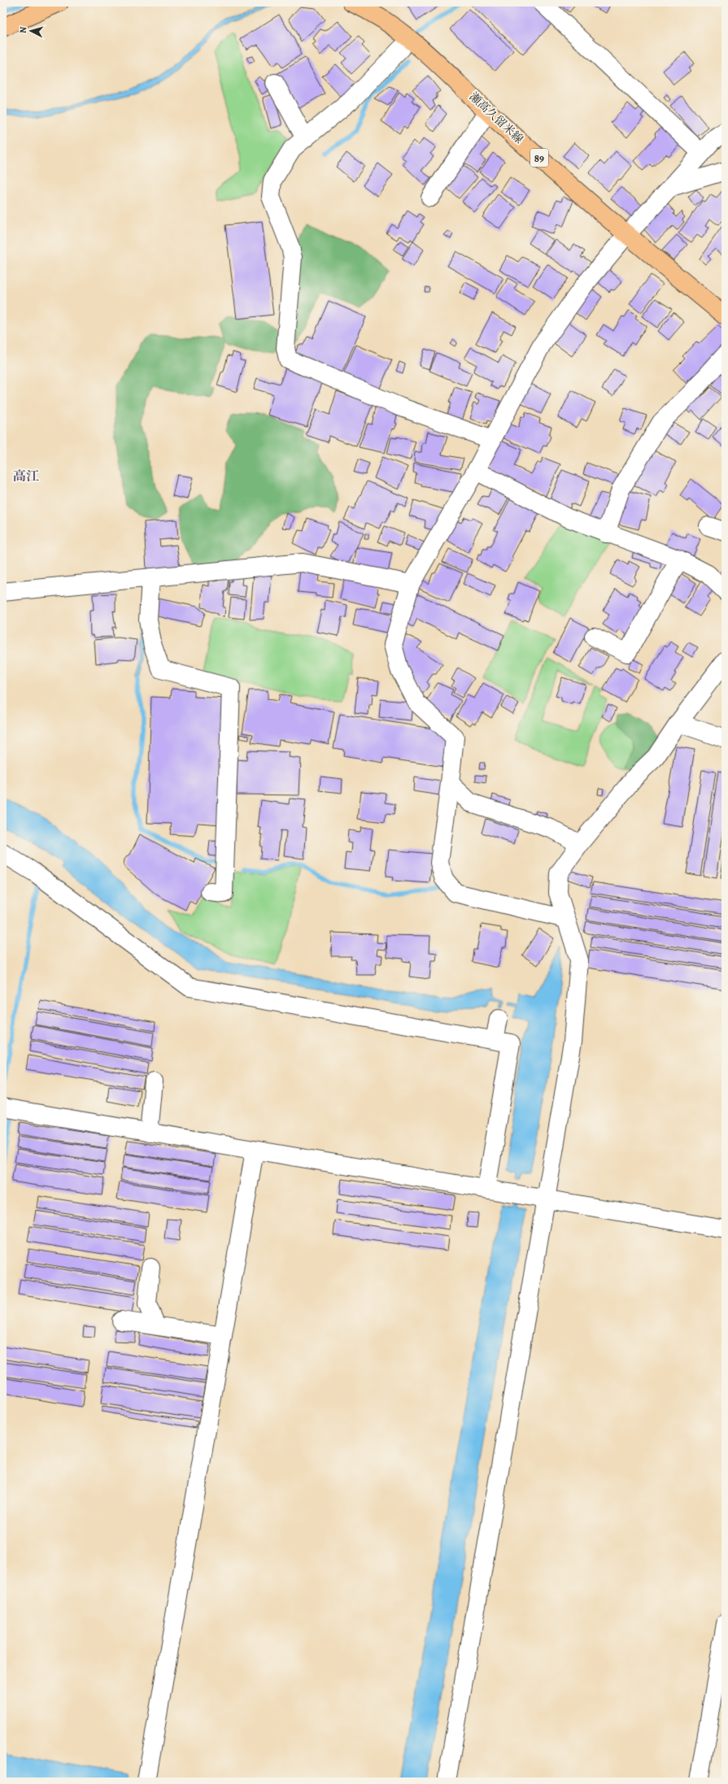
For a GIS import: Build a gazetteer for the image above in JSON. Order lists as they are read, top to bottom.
{
  "streets": {
    "main road": ["瀬高久留米線", "89"]
  },
  "districts": ["高江"],
  "north": "left"
}
